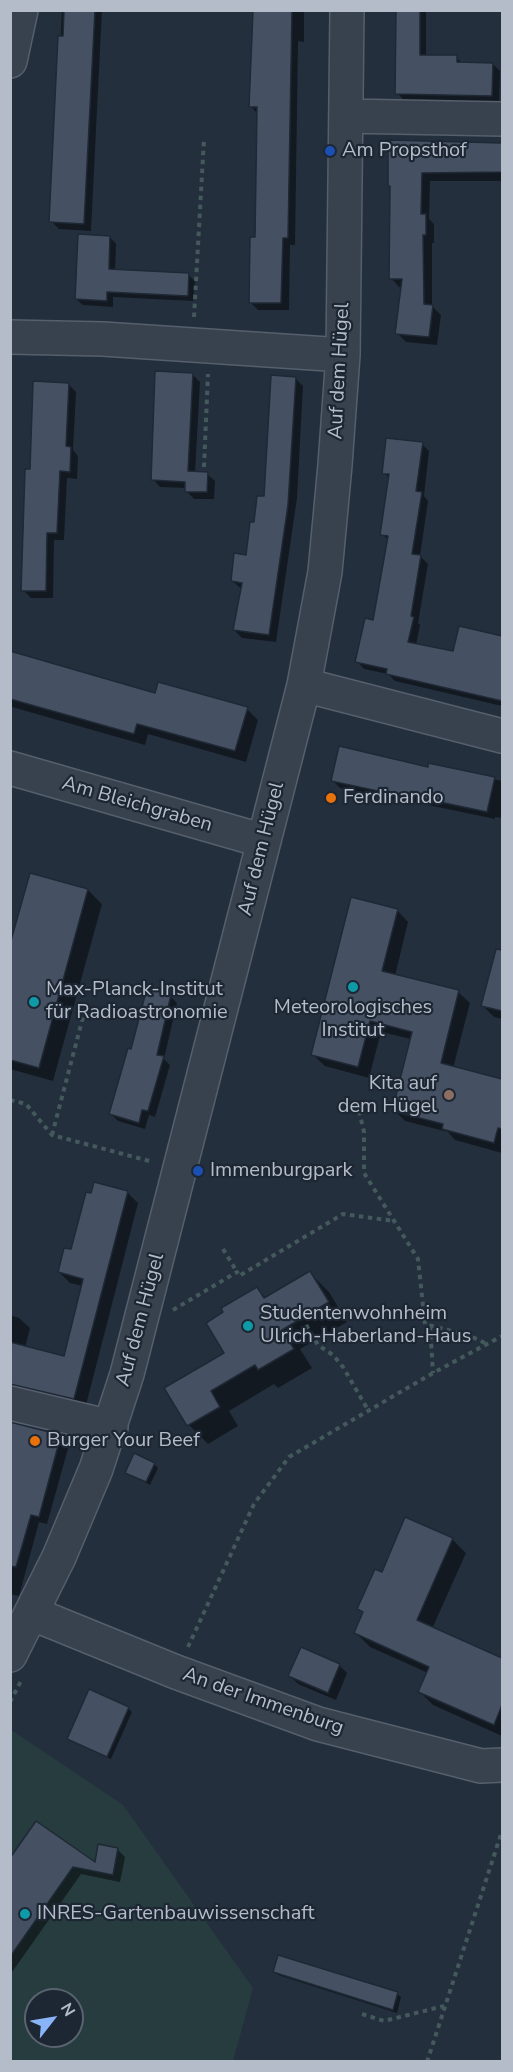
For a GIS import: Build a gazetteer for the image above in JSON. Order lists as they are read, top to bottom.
{
  "streets": {
    "street": ["Auf dem Hügel", "Am Bleichgraben", "An der Immenburg"]
  },
  "crossings": [
    ["Auf dem Hügel", "Am Bleichgraben"],
    ["Auf dem Hügel", "An der Immenburg"]
  ],
  "places": [
    "Am Propsthof",
    "Ferdinando",
    "Meteorologisches Institut",
    "Max-Planck-Institut für Radioastronomie",
    "Kita auf dem Hügel",
    "Immenburgpark",
    "Studentenwohnheim Ulrich-Haberland-Haus",
    "Burger Your Beef",
    "INRES-Gartenbauwissenschaft"
  ],
  "north": "top right"
}
